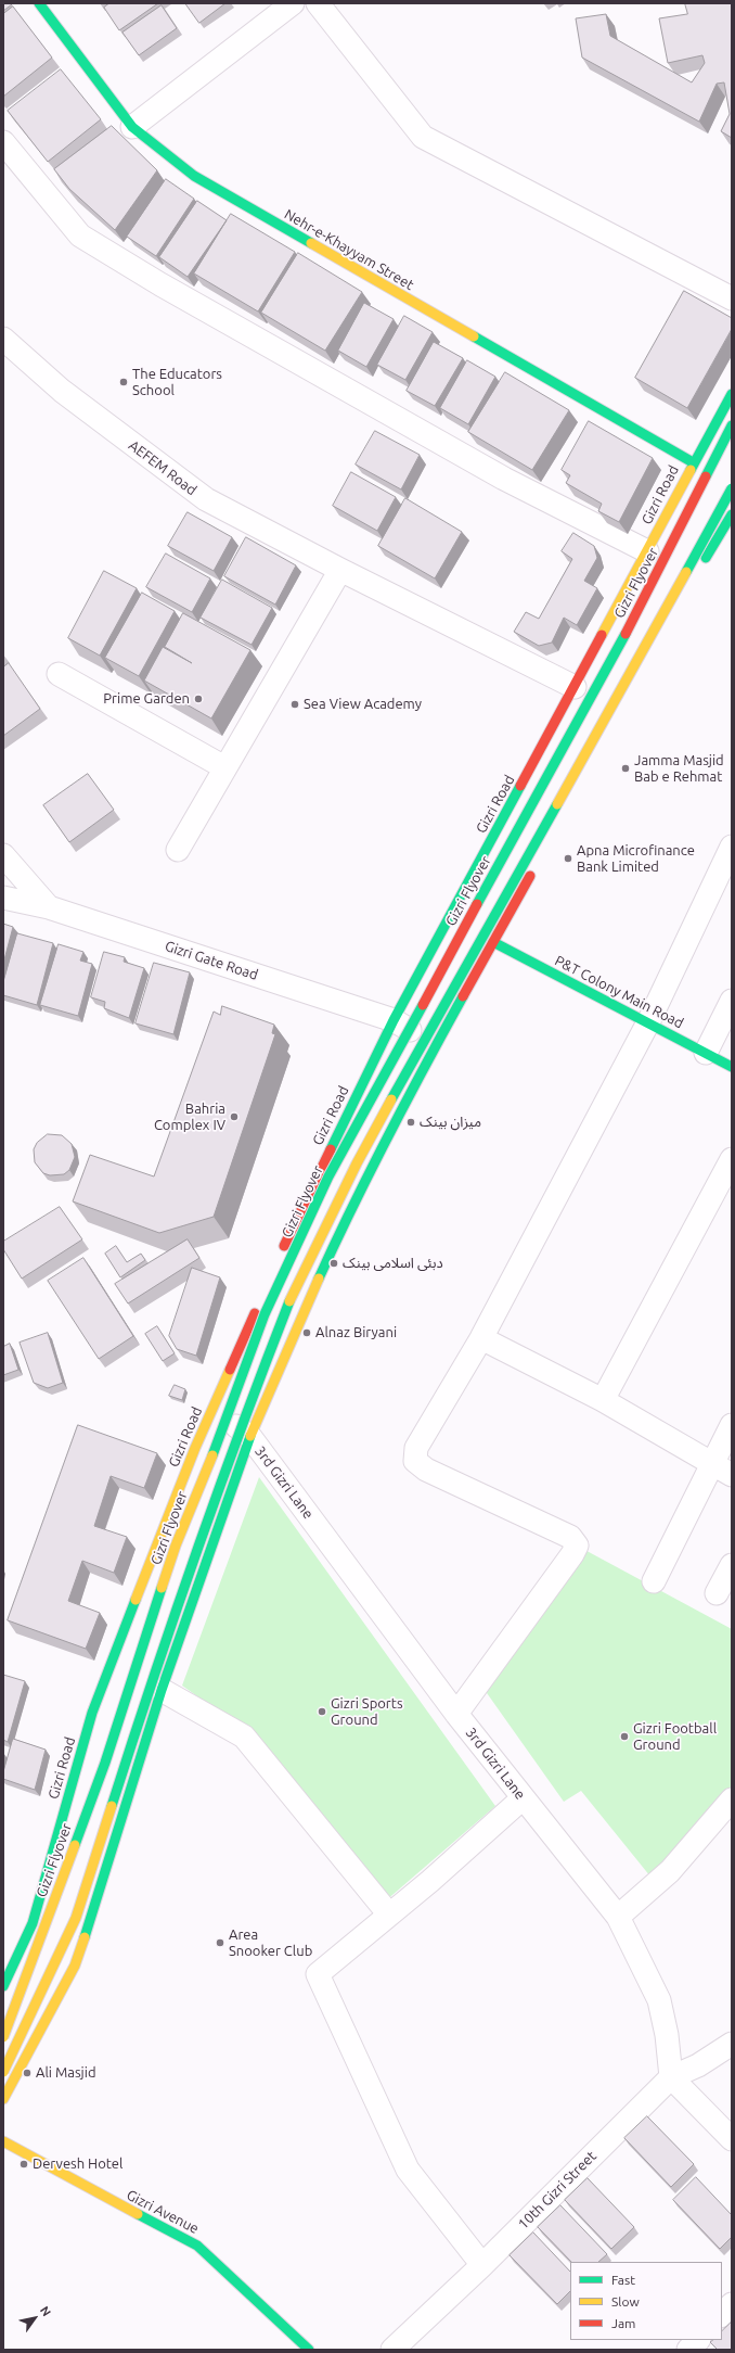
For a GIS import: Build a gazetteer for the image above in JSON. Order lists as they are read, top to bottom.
{
  "streets": {
    "main road": [
      "Nehr-e-Khayyam Street",
      "Gizri Road",
      "Gizri Flyover",
      "P&T Colony Main Road",
      "Gizri Avenue"
    ],
    "street": [
      "AEFEM Road",
      "Gizri Gate Road",
      "3rd Gizri Lane",
      "10th Gizri Street"
    ]
  },
  "crossings": [
    ["Nehr-e-Khayyam Street", "Gizri Road"],
    ["AEFEM Road", "Gizri Road"],
    ["Gizri Road", "Gizri Gate Road"],
    ["Gizri Road", "3rd Gizri Lane"],
    ["3rd Gizri Lane", "10th Gizri Street"]
  ],
  "places": [
    "The Educators School",
    "Prime Garden",
    "Sea View Academy",
    "Jamma Masjid Bab e Rehmat",
    "Apna Microfinance Bank Limited",
    "Bahria Complex IV",
    "میزان بینک",
    "دبئی اسلامی بینک",
    "Alnaz Biryani",
    "Gizri Sports Ground",
    "Gizri Football Ground",
    "Area Snooker Club",
    "Ali Masjid",
    "Dervesh Hotel"
  ],
  "legend": ["Fast", "Slow", "Jam"],
  "north": "top right"
}
